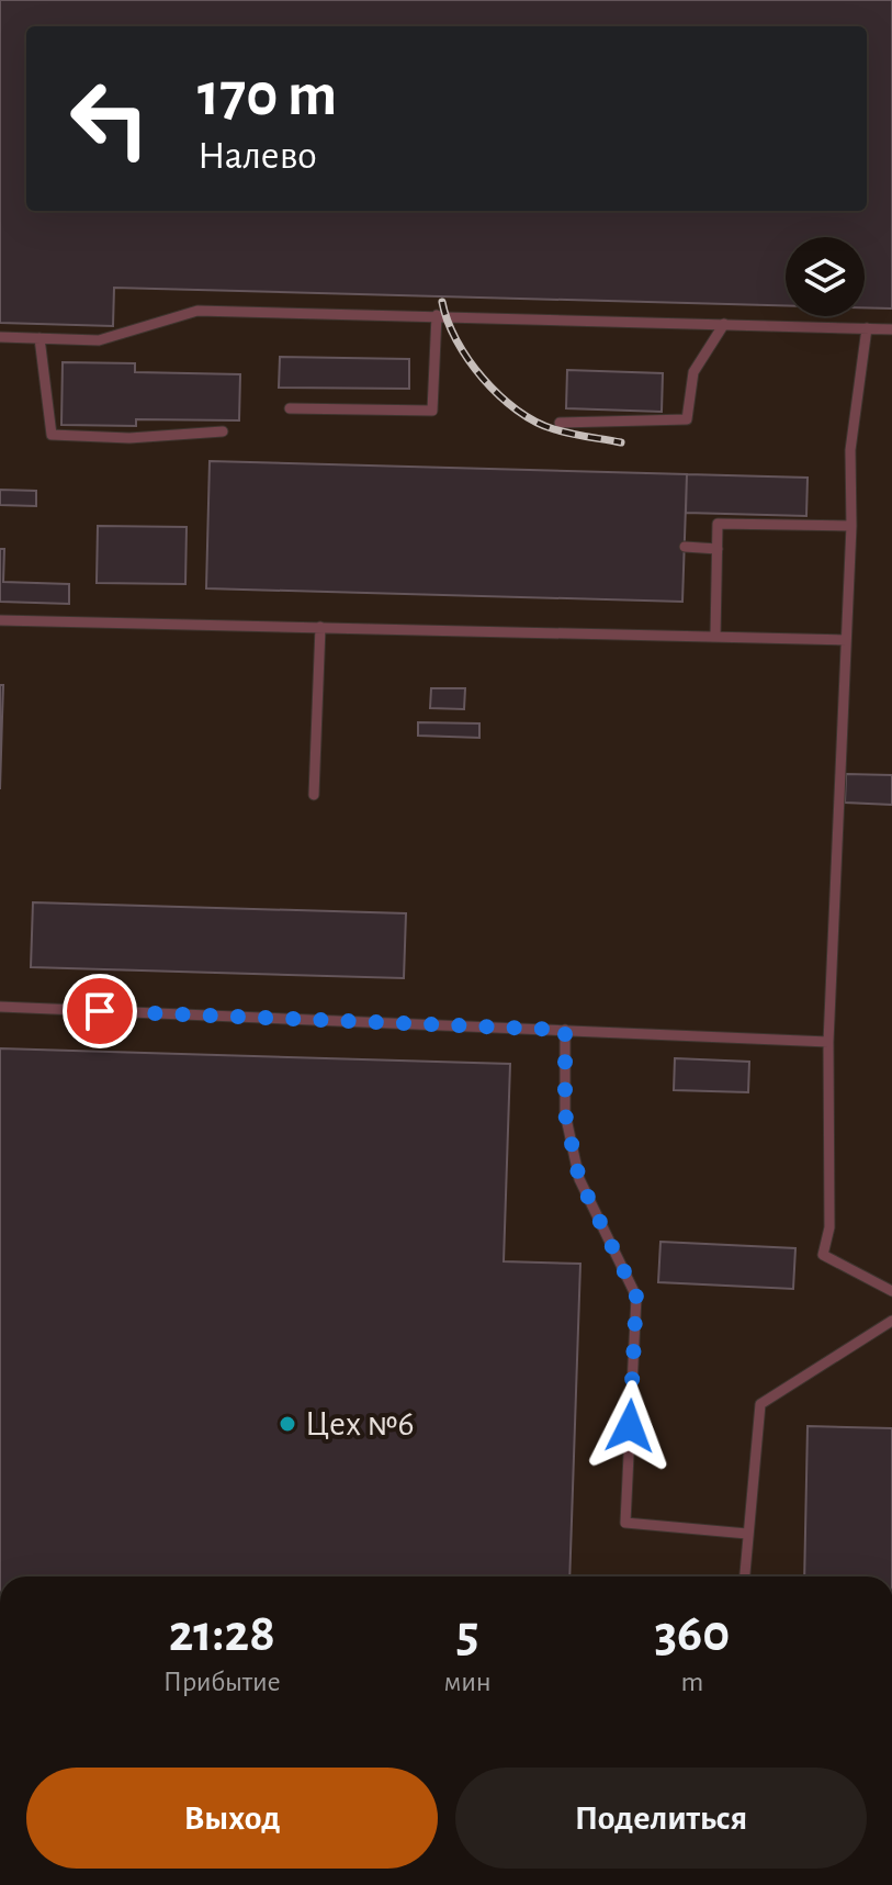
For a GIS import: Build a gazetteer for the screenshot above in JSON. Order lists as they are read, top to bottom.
{
  "places": ["Цех №6"],
  "page": {
    "turn": ["170 m", "Налево"],
    "eta": [
      "21:28",
      "Прибытие",
      "5",
      "мин",
      "360",
      "m"
    ],
    "buttons": ["Выход", "Поделиться"]
  }
}
